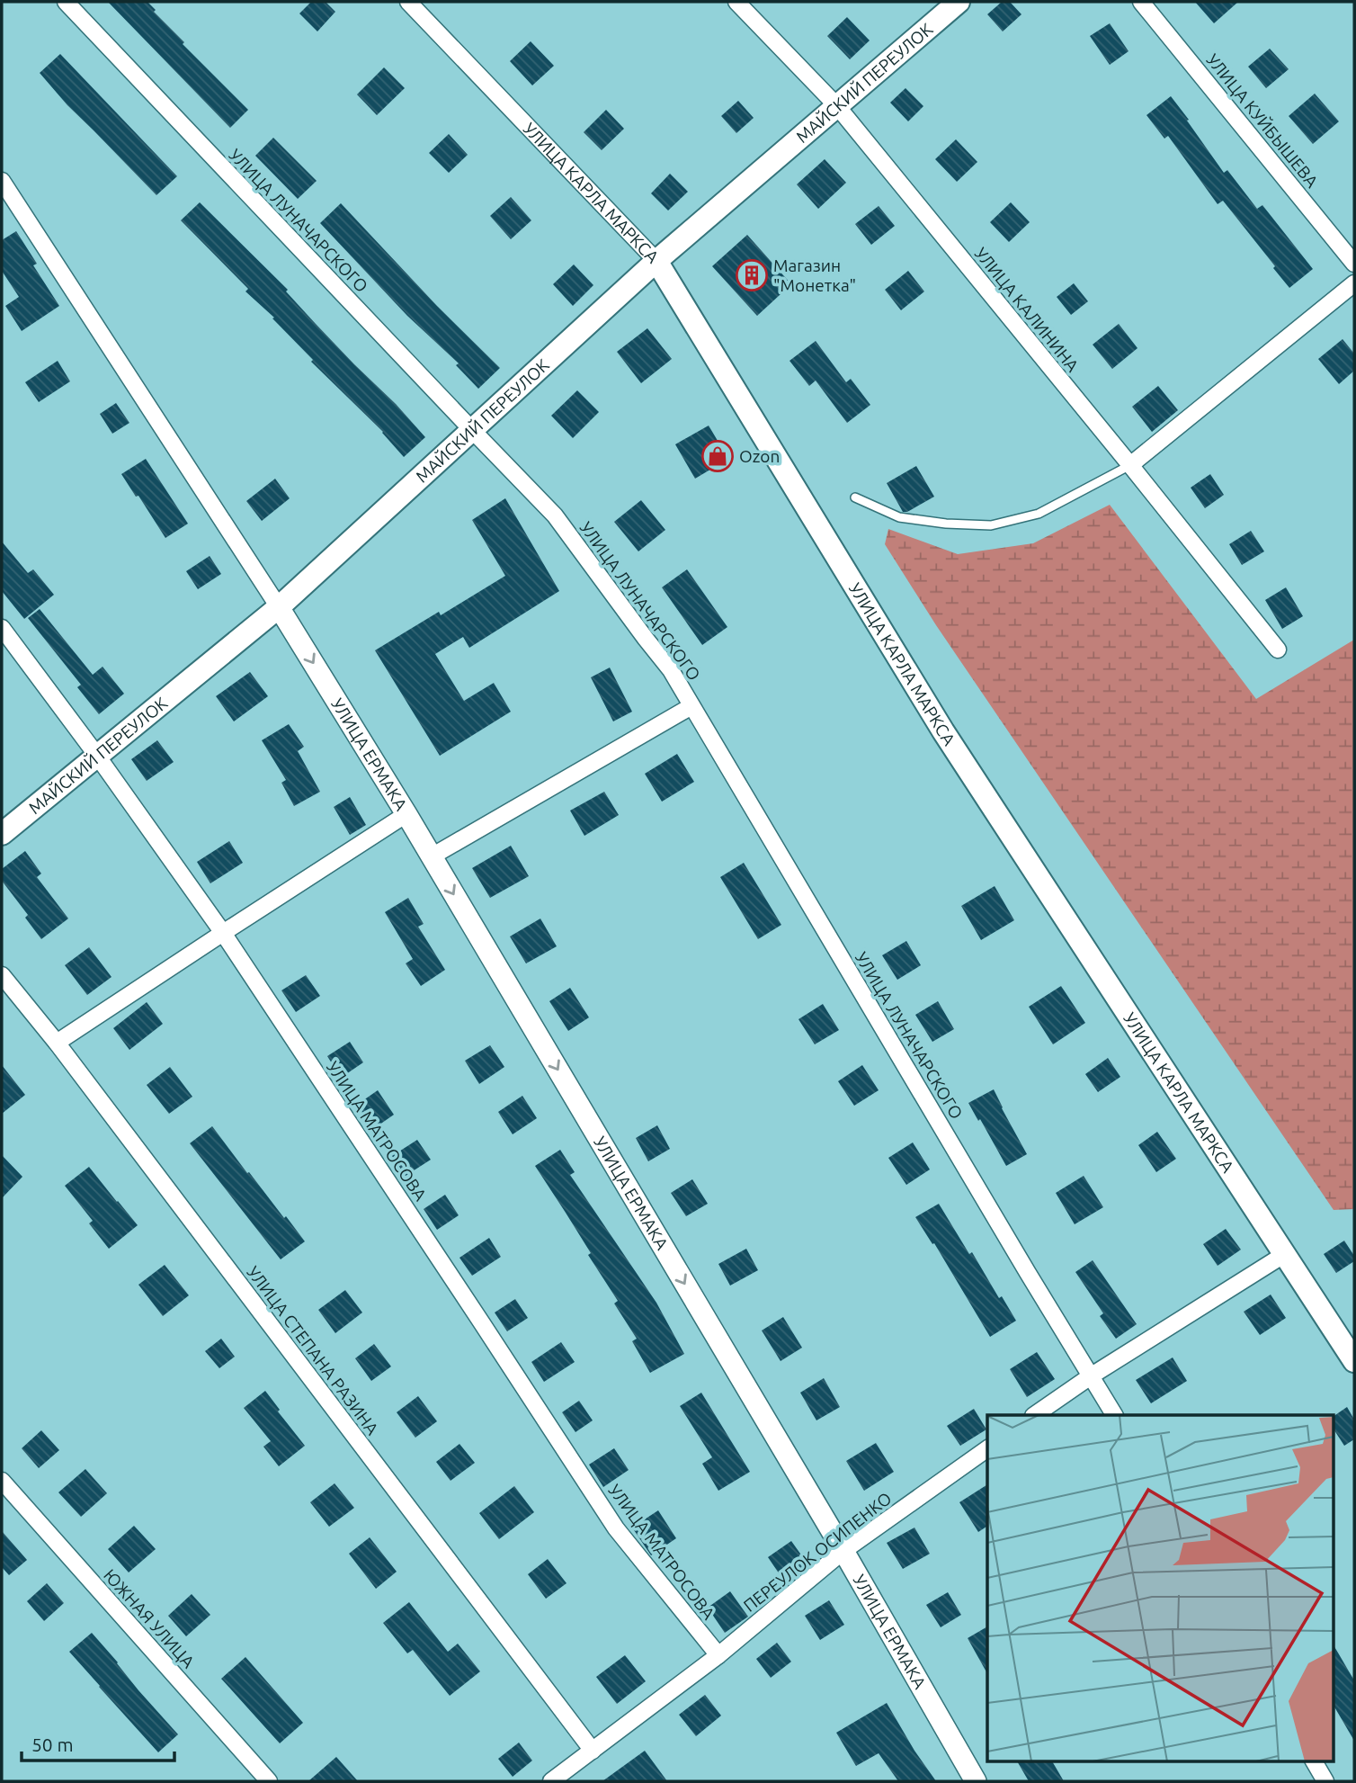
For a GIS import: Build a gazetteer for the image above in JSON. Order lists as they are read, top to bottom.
{
  "streets": {
    "main road": ["МАЙСКИЙ ПЕРЕУЛОК", "УЛИЦА КАРЛА МАРКСА"],
    "street": [
      "УЛИЦА КУЙБЫШЕВА",
      "УЛИЦА ЛУНАЧАРСКОГО",
      "УЛИЦА КАЛИНИНА",
      "УЛИЦА ЕРМАКА",
      "УЛИЦА МАТРОСОВА",
      "УЛИЦА СТЕПАНА РАЗИНА",
      "ПЕРЕУЛОК ОСИПЕНКО",
      "ЮЖНАЯ УЛИЦА"
    ]
  },
  "crossings": [
    ["МАЙСКИЙ ПЕРЕУЛОК", "УЛИЦА КАРЛА МАРКСА"],
    ["МАЙСКИЙ ПЕРЕУЛОК", "УЛИЦА ЛУНАЧАРСКОГО"],
    ["МАЙСКИЙ ПЕРЕУЛОК", "УЛИЦА КАЛИНИНА"],
    ["МАЙСКИЙ ПЕРЕУЛОК", "УЛИЦА ЕРМАКА"],
    ["МАЙСКИЙ ПЕРЕУЛОК", "УЛИЦА МАТРОСОВА"],
    ["УЛИЦА ЕРМАКА", "ПЕРЕУЛОК ОСИПЕНКО"],
    ["УЛИЦА МАТРОСОВА", "ПЕРЕУЛОК ОСИПЕНКО"],
    ["УЛИЦА СТЕПАНА РАЗИНА", "ПЕРЕУЛОК ОСИПЕНКО"]
  ],
  "one_way": ["УЛИЦА ЕРМАКА"],
  "places": {
    "building": ["Магазин \"Монетка\""],
    "shop": ["Ozon"]
  },
  "scale_bar": "50 m"
}
